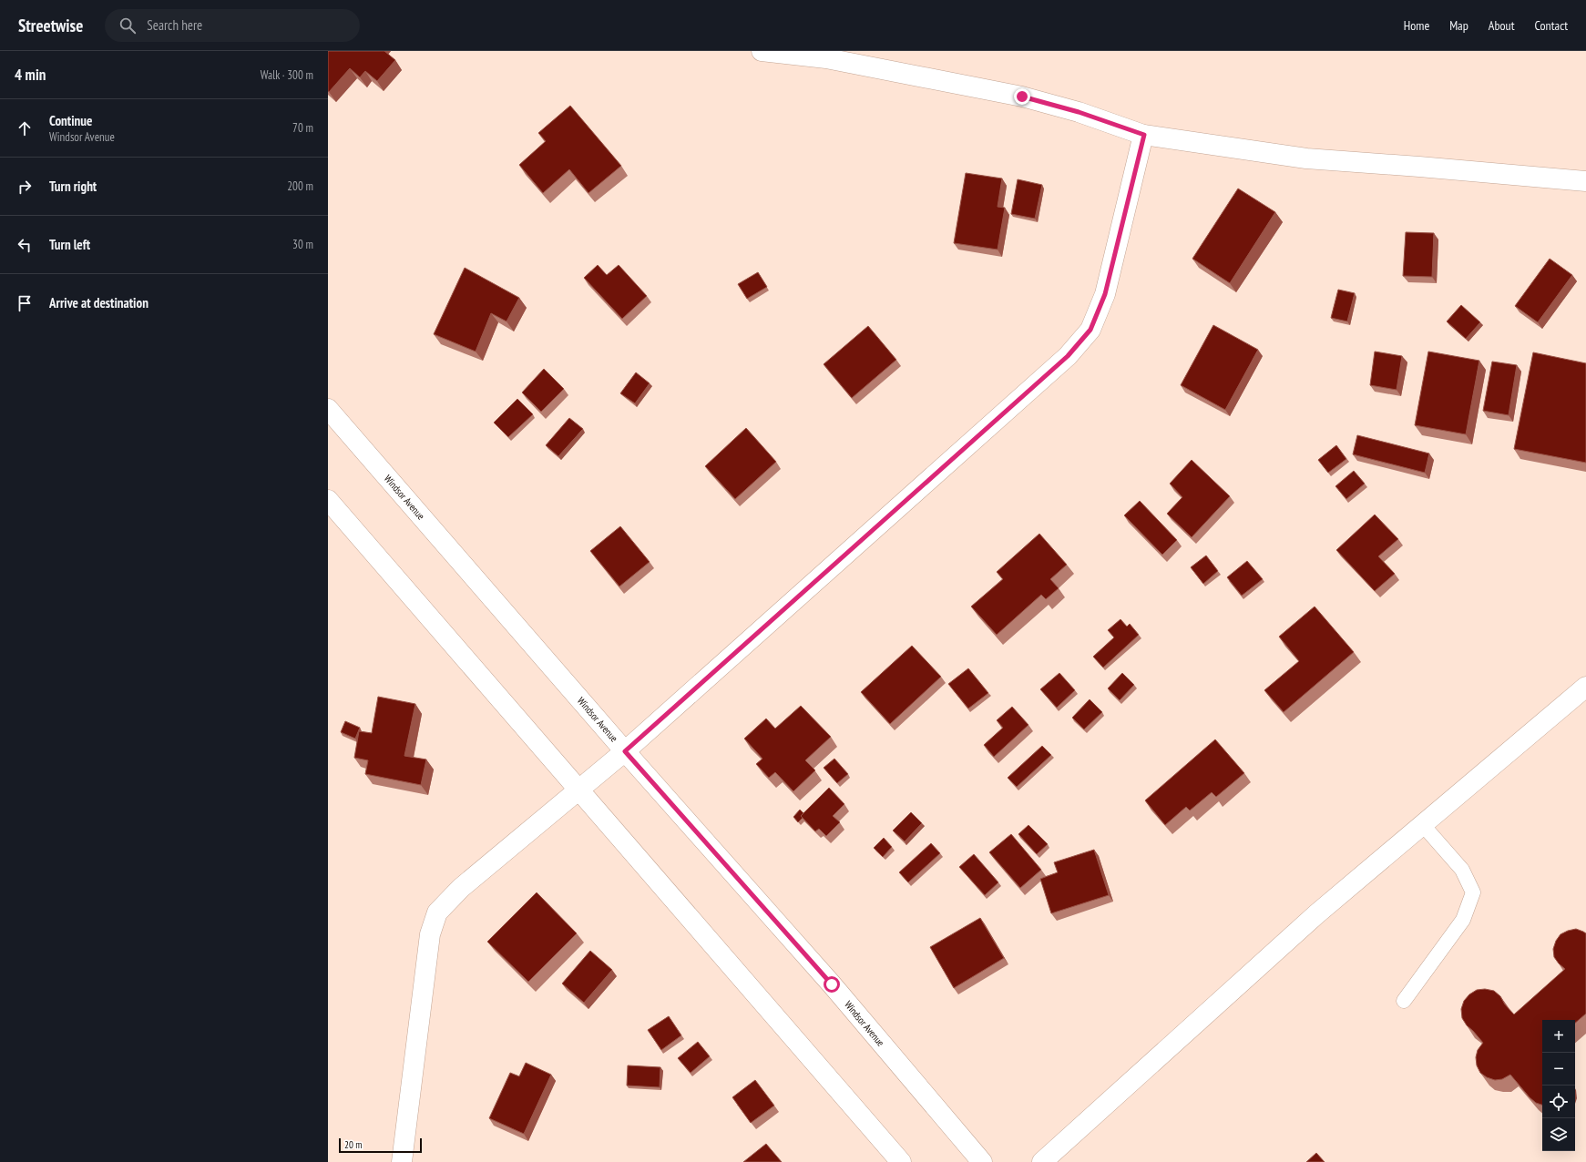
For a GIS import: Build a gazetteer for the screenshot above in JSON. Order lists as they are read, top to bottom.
{
  "streets": {
    "street": ["Windsor Avenue"]
  },
  "scale_bar": "20 m",
  "page": {
    "header": "Streetwise",
    "search": "Search here",
    "nav": [
      "Home",
      "Map",
      "About",
      "Contact"
    ],
    "heading": ["4 min", "Walk · 300 m"],
    "list": [
      ["Continue", "Windsor Avenue", "70 m"],
      ["Turn right", "200 m"],
      ["Turn left", "30 m"],
      "Arrive at destination"
    ],
    "map_buttons": ["+", "−"],
    "scale": "20 m"
  }
}
